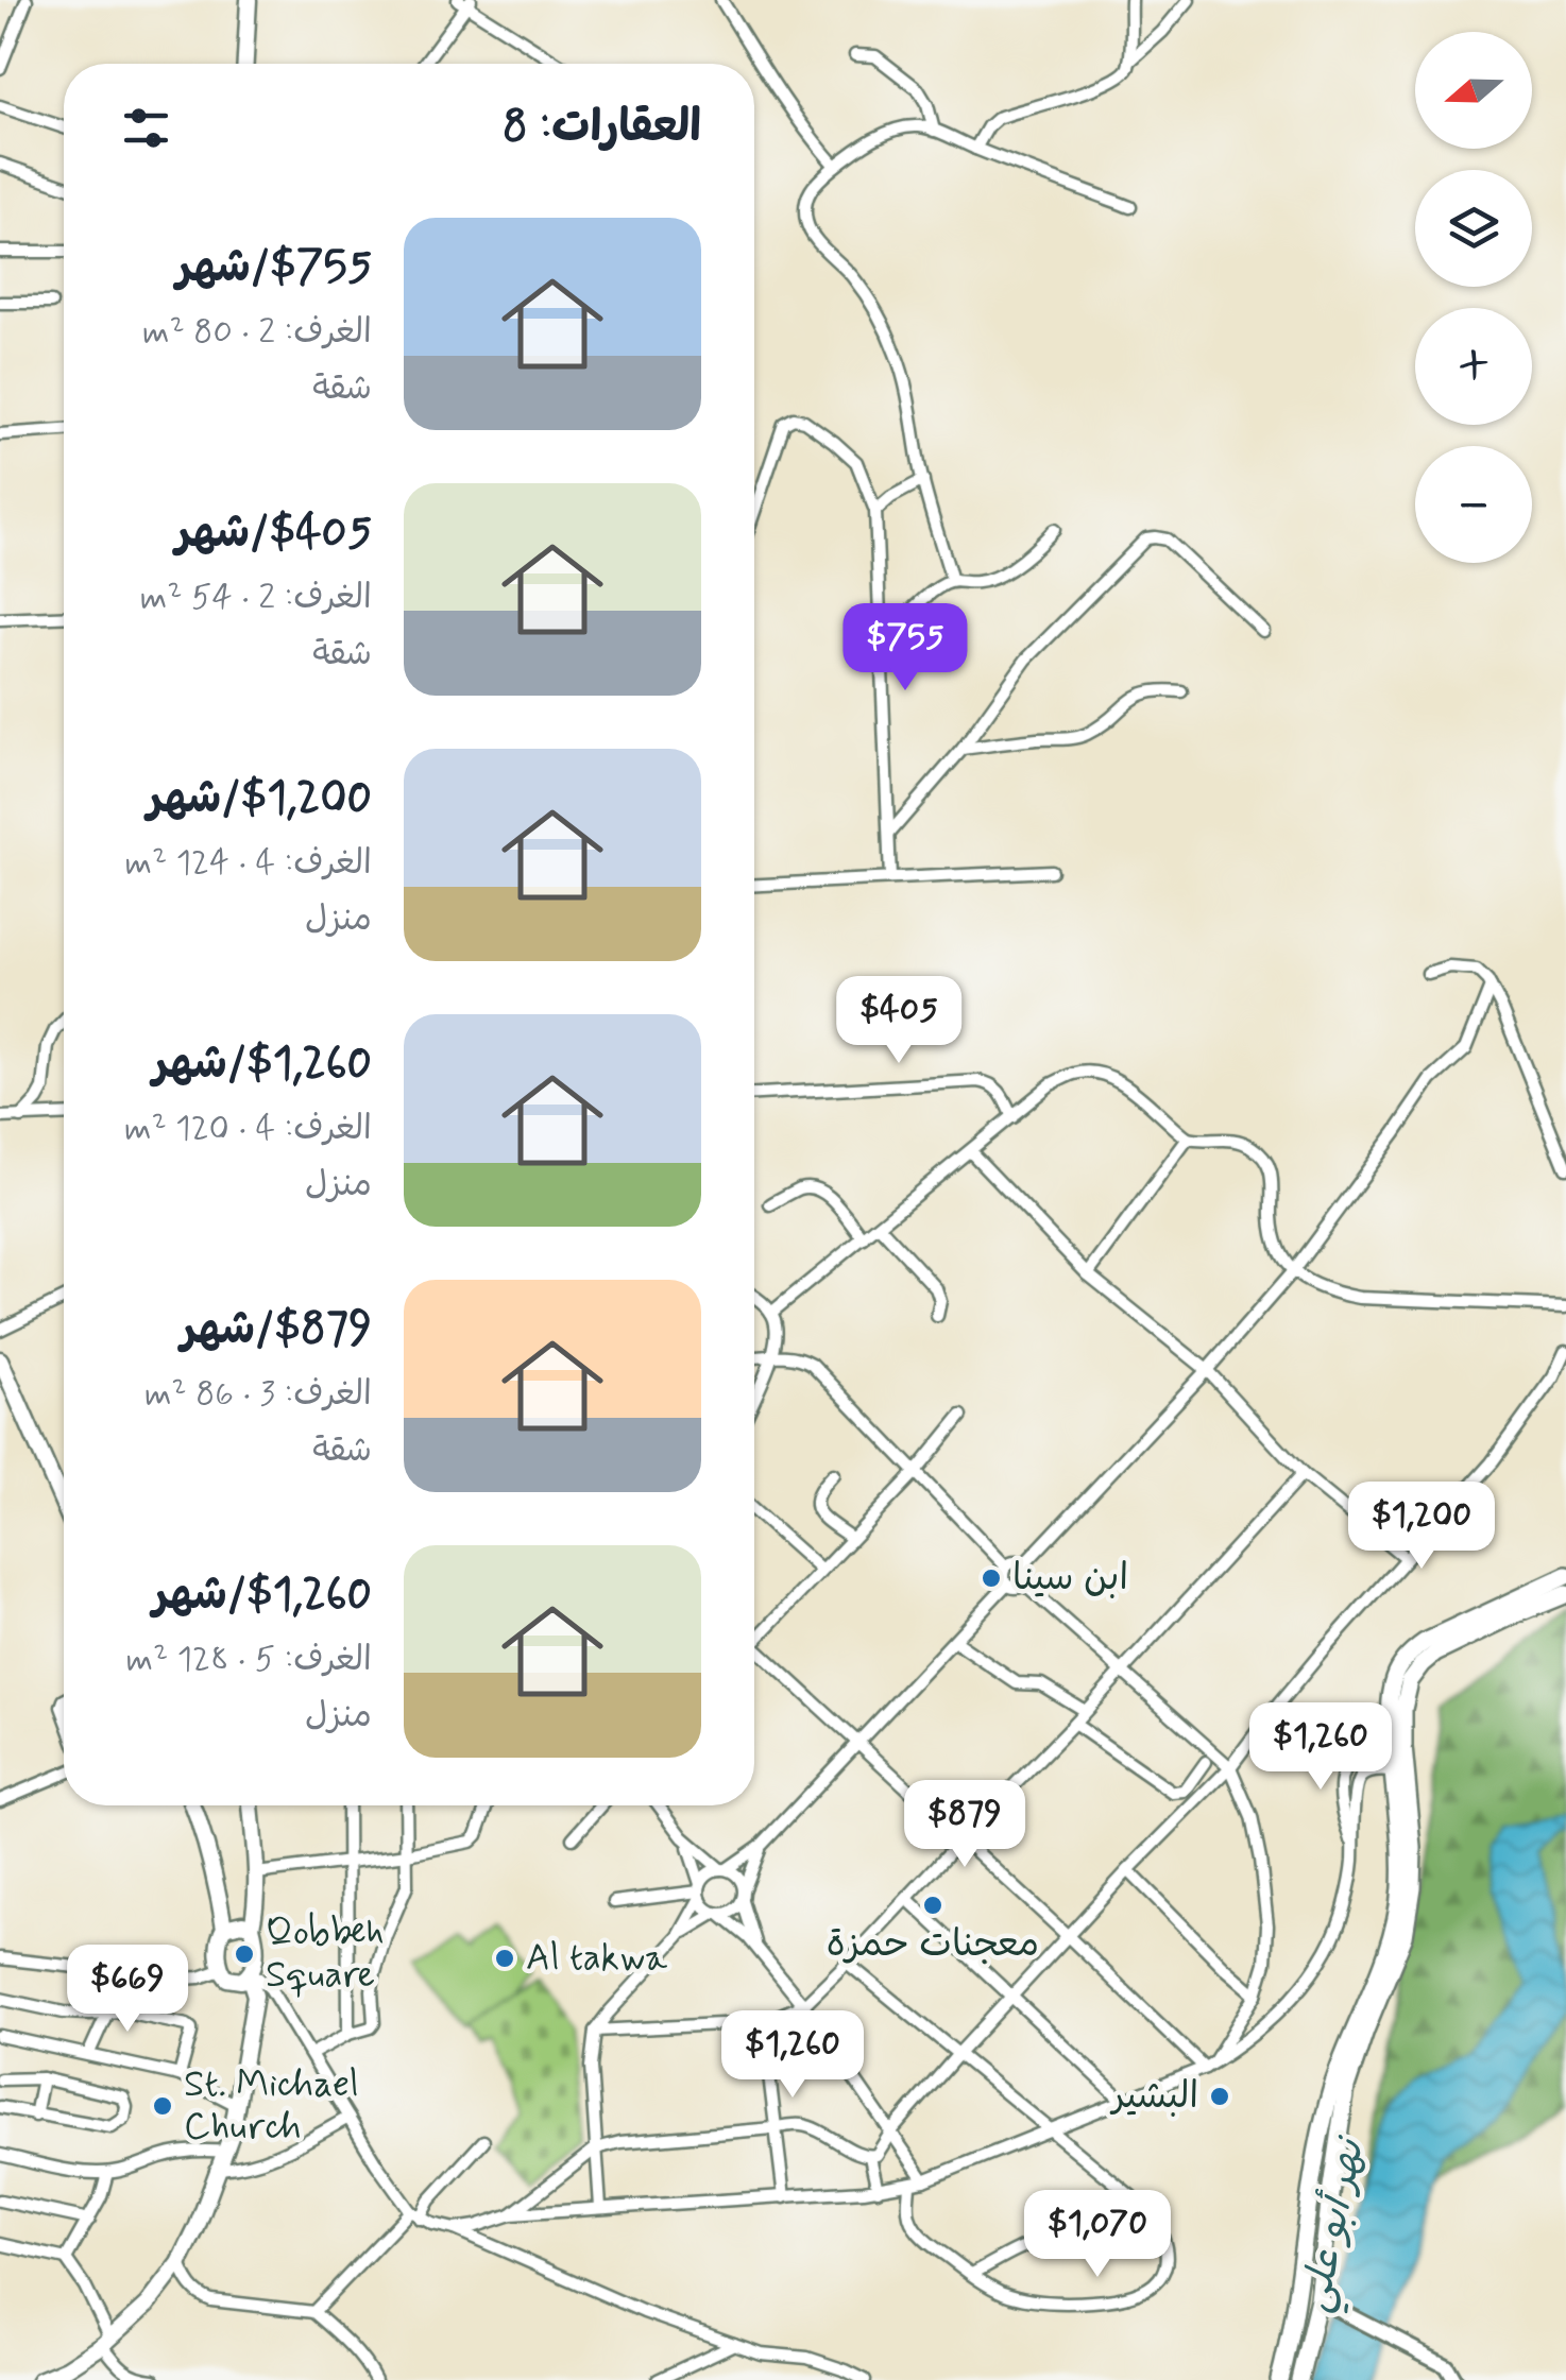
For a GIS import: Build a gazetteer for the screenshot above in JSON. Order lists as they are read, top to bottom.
{
  "water": ["نهر أبو علي"],
  "places": [
    "ابن سينا",
    "معجنات حمزة",
    "Qobbeh Square",
    "Al takwa",
    "البشير",
    "St. Michael Church"
  ],
  "north": "left",
  "page": {
    "map_buttons": ["+", "−"],
    "heading": "العقارات: 8",
    "list": [
      {
        "name": "$755/شهر",
        "note": "الغرف: 2 · 80 m² · شقة"
      },
      {
        "name": "$405/شهر",
        "note": "الغرف: 2 · 54 m² · شقة"
      },
      {
        "name": "$1,200/شهر",
        "note": "الغرف: 4 · 124 m² · منزل"
      },
      {
        "name": "$1,260/شهر",
        "note": "الغرف: 4 · 120 m² · منزل"
      },
      {
        "name": "$879/شهر",
        "note": "الغرف: 3 · 86 m² · شقة"
      },
      {
        "name": "$1,260/شهر",
        "note": "الغرف: 5 · 128 m² · منزل"
      }
    ],
    "price": [
      "$755",
      "$405",
      "$1,200",
      "$1,260",
      "$879",
      "$669",
      "$1,260",
      "$1,070"
    ]
  }
}
